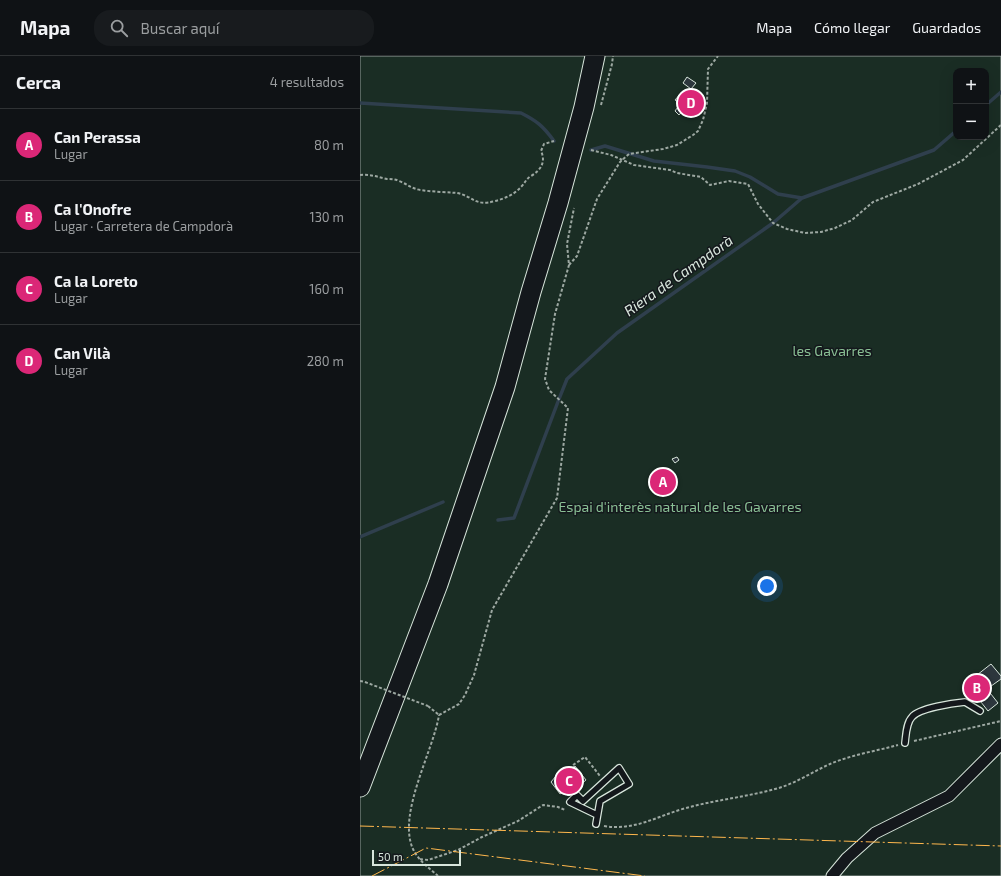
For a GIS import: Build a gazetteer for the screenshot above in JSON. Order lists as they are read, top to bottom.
{
  "water": ["Riera de Campdorà"],
  "parks": ["les Gavarres", "Espai d'interès natural de les Gavarres"],
  "scale_bar": "50 m",
  "page": {
    "header": "Mapa",
    "search": "Buscar aquí",
    "nav": ["Mapa", "Cómo llegar", "Guardados"],
    "heading": ["Cerca", "4 resultados"],
    "map_buttons": ["+", "−"],
    "pins": [
      "D",
      "A",
      "B",
      "C"
    ],
    "list": [
      {
        "mark": "A",
        "name": "Can Perassa",
        "note": "Lugar",
        "value": "80 m"
      },
      {
        "mark": "B",
        "name": "Ca l'Onofre",
        "note": "Lugar · Carretera de Campdorà",
        "value": "130 m"
      },
      {
        "mark": "C",
        "name": "Ca la Loreto",
        "note": "Lugar",
        "value": "160 m"
      },
      {
        "mark": "D",
        "name": "Can Vilà",
        "note": "Lugar",
        "value": "280 m"
      }
    ],
    "scale": "50 m"
  }
}
